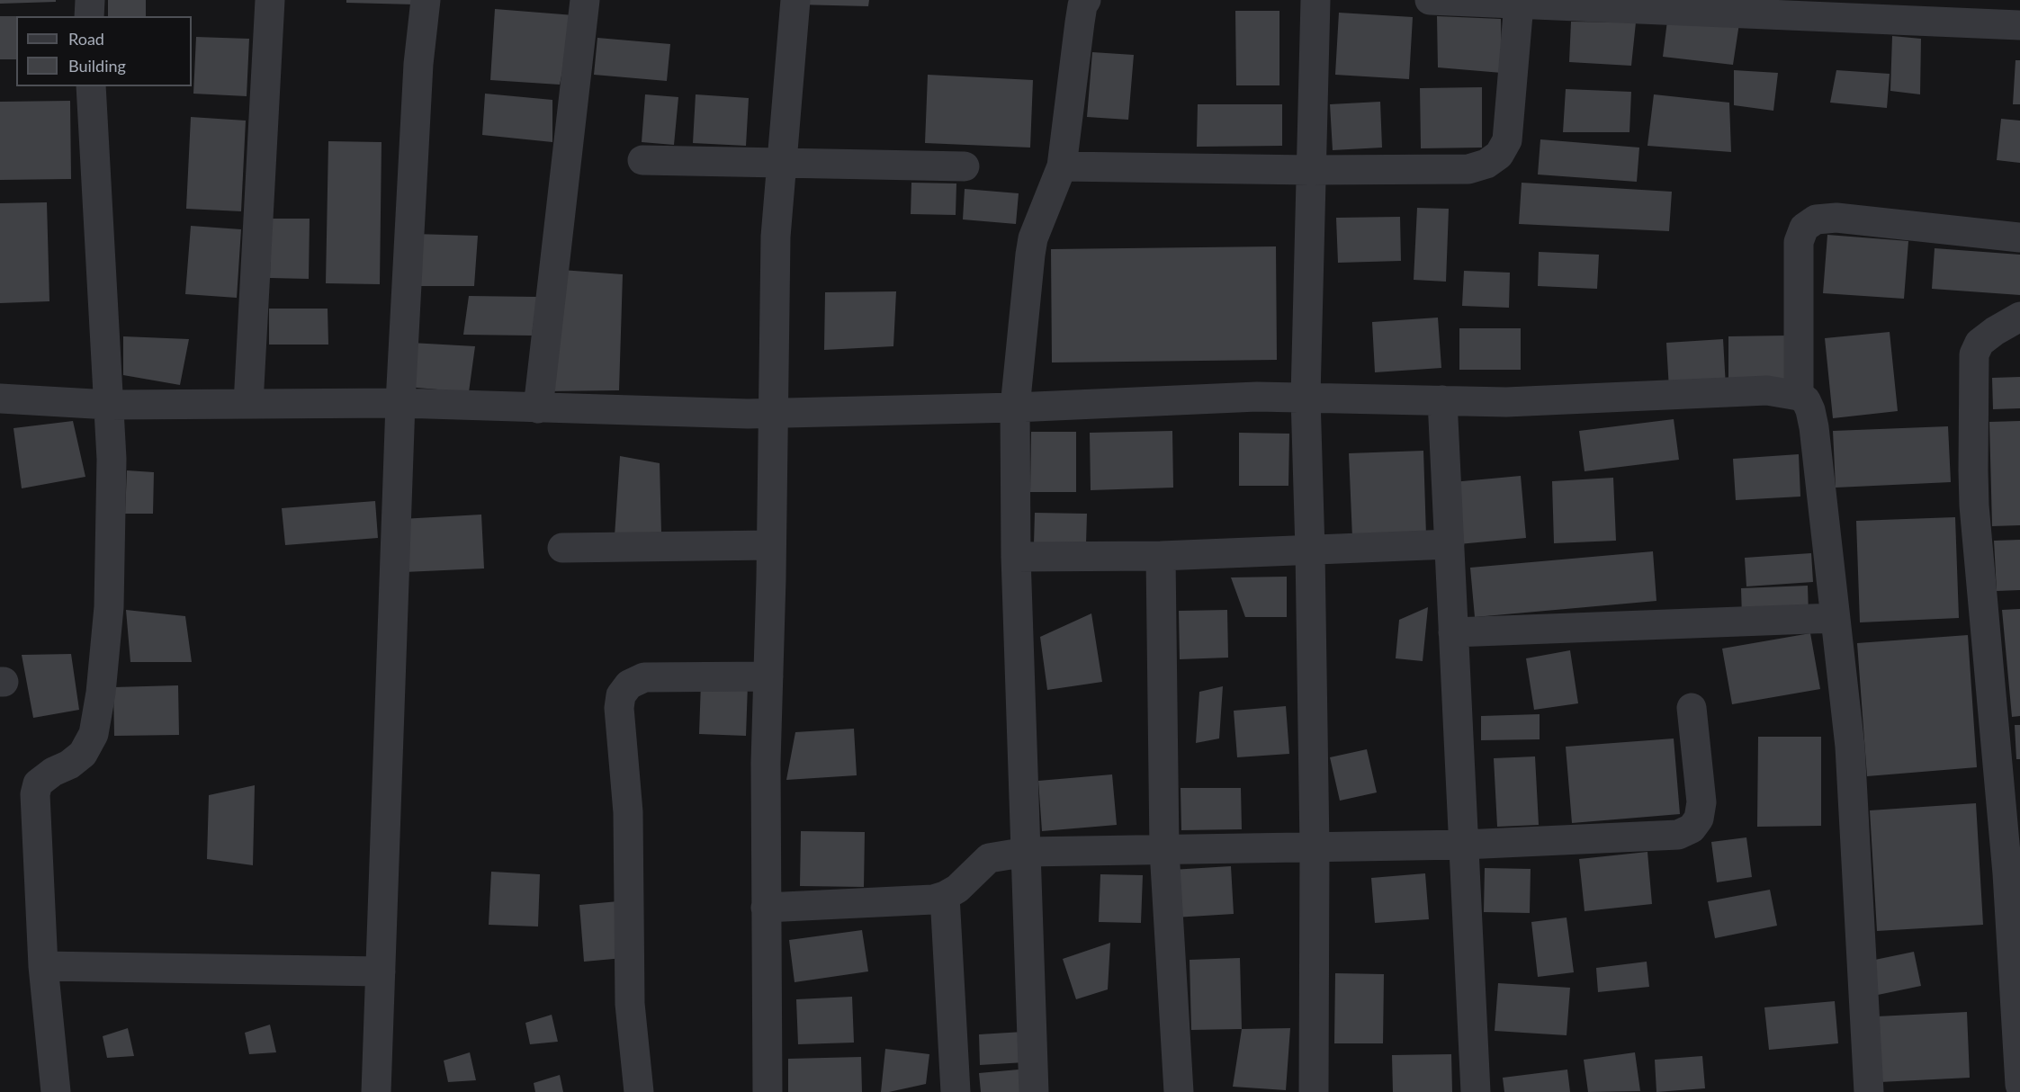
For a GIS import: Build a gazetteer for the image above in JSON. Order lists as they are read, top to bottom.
{
  "legend": ["Road", "Building"]
}
